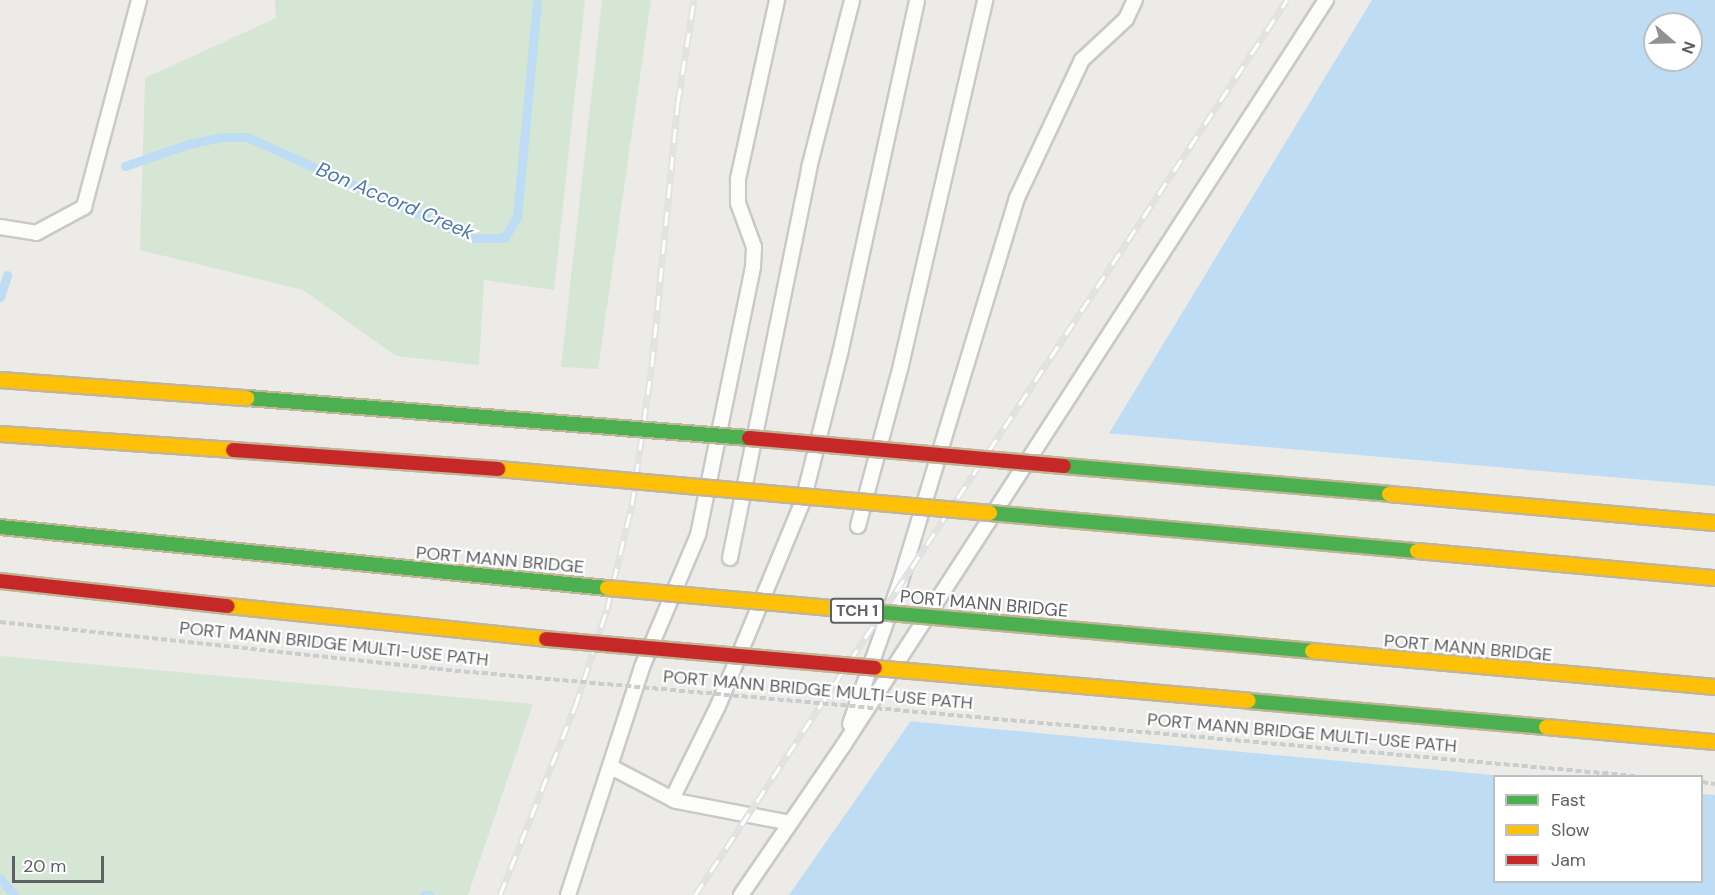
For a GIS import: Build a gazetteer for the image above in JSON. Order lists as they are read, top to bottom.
{
  "streets": {
    "highway": ["PORT MANN BRIDGE", "TCH 1"],
    "path": ["PORT MANN BRIDGE MULTI-USE PATH"]
  },
  "water": ["Bon Accord Creek"],
  "legend": ["Fast", "Slow", "Jam"],
  "scale_bar": "20 m",
  "north": "right"
}
